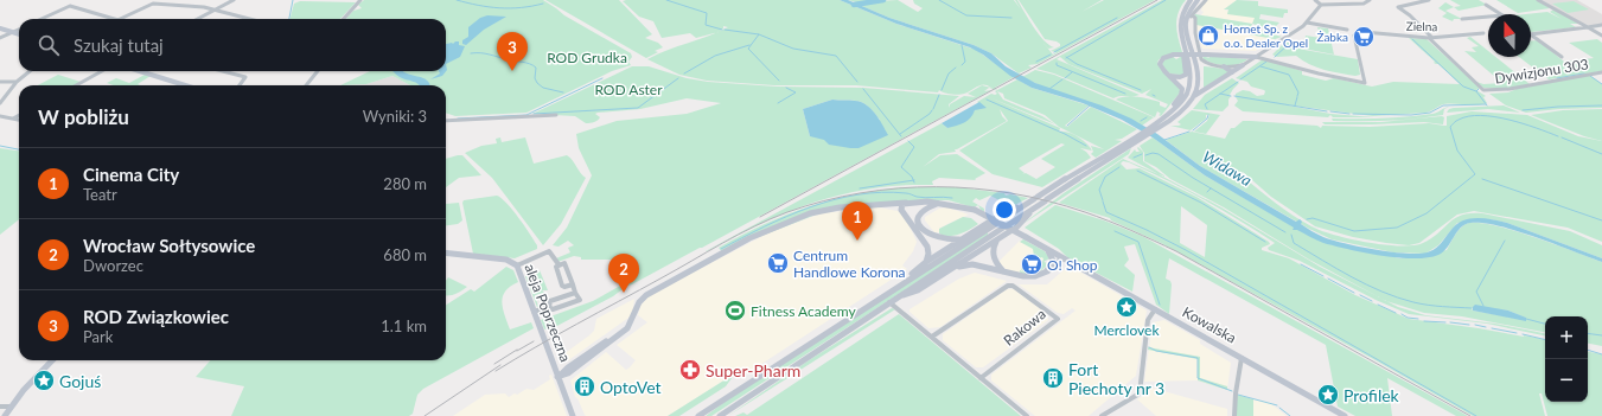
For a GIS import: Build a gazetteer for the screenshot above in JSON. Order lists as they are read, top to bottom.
{
  "streets": {
    "main road": ["aleja Poprzeczna", "Kowalska"],
    "street": ["Zielna", "Dywizjonu 303", "Rakowa"]
  },
  "crossings": [
    ["Zielna", "Dywizjonu 303"]
  ],
  "water": ["Widawa"],
  "parks": ["ROD Grudka", "ROD Aster"],
  "places": {
    "shop": ["Hornet Sp. z o.o. Dealer Opel"],
    "supermarket": ["Żabka", "Centrum Handlowe Korona", "O! Shop"],
    "place": ["Merclovek", "Gojuś", "Profilek"],
    "sports": ["Fitness Academy"],
    "pharmacy": ["Super-Pharm"],
    "building": ["Fort Piechoty nr 3", "OptoVet"]
  },
  "north": "top",
  "page": {
    "search": "Szukaj tutaj",
    "pins": ["3", "1", "2"],
    "heading": ["W pobliżu", "Wyniki: 3"],
    "list": [
      {
        "mark": "1",
        "name": "Cinema City",
        "note": "Teatr",
        "value": "280 m"
      },
      {
        "mark": "2",
        "name": "Wrocław Sołtysowice",
        "note": "Dworzec",
        "value": "680 m"
      },
      {
        "mark": "3",
        "name": "ROD Związkowiec",
        "note": "Park",
        "value": "1.1 km"
      }
    ],
    "map_buttons": ["+", "−"]
  }
}
